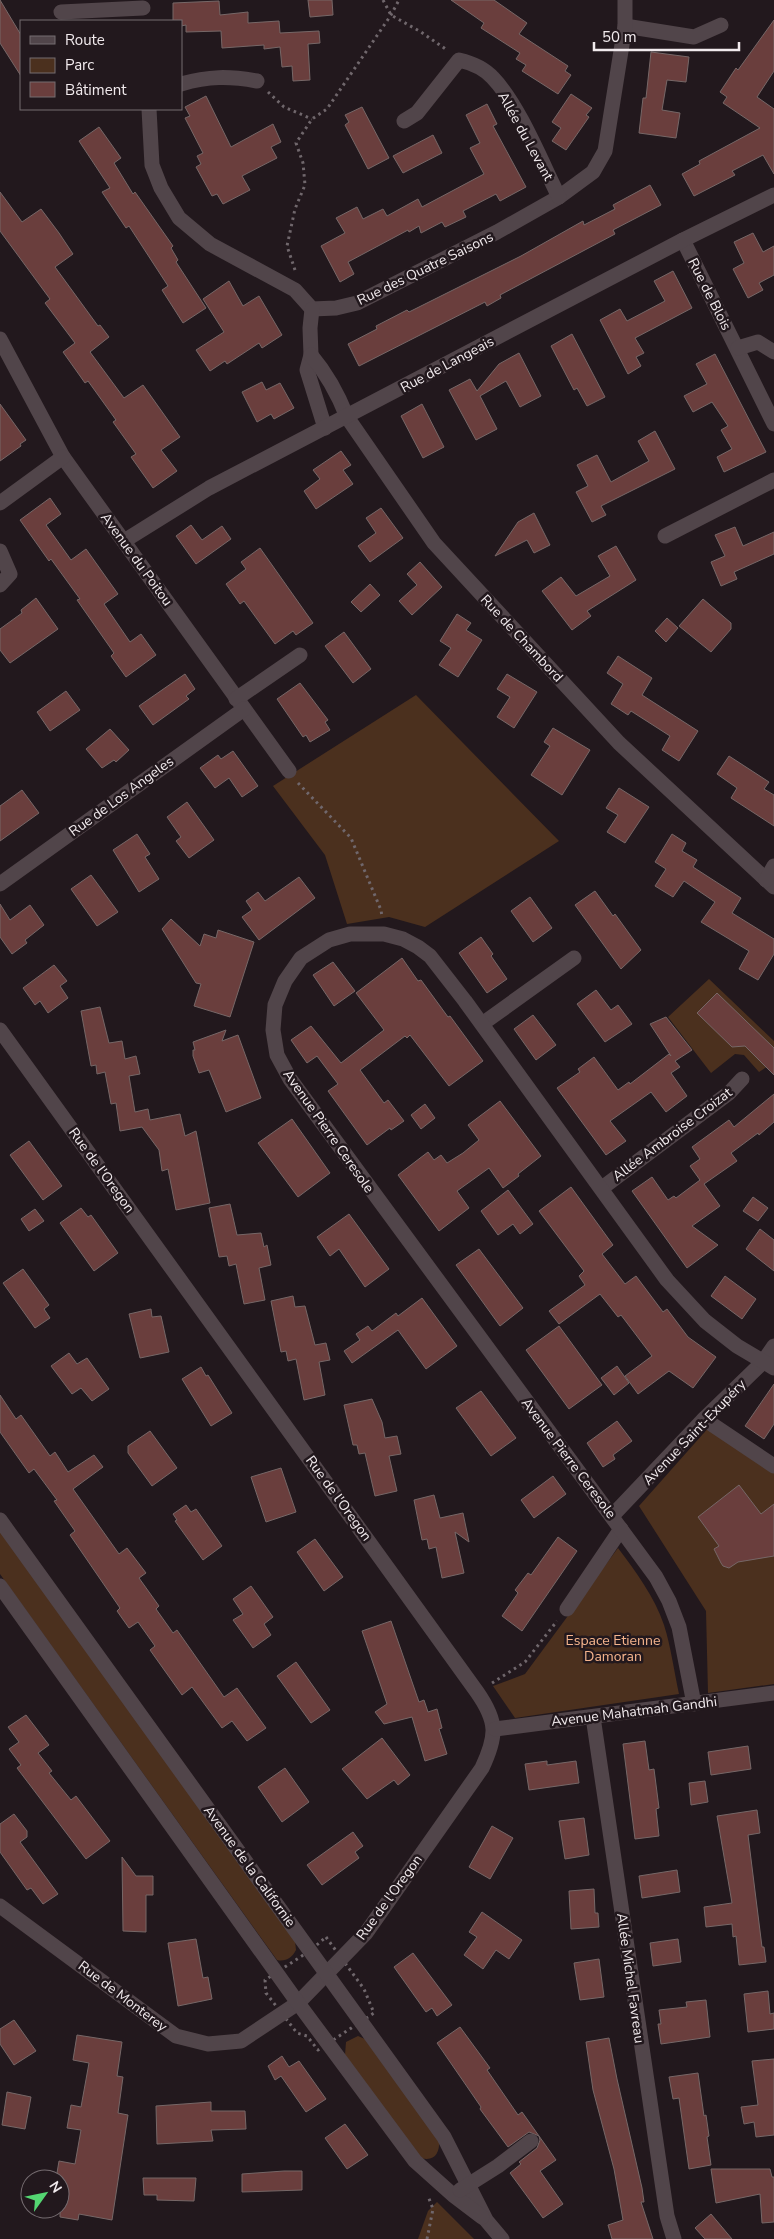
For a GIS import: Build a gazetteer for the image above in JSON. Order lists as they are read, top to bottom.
{
  "streets": {
    "street": [
      "Allée du Levant",
      "Rue des Quatre Saisons",
      "Rue de Blois",
      "Rue de Langeais",
      "Avenue du Poitou",
      "Rue de Chambord",
      "Rue de Los Angeles",
      "Avenue Pierre Ceresole",
      "Allée Ambroise Croizat",
      "Rue de l'Oregon",
      "Avenue Saint-Exupéry",
      "Avenue Mahatmah Gandhi",
      "Avenue de la Californie",
      "Allée Michel Favreau",
      "Rue de Monterey"
    ]
  },
  "crossings": [
    ["Allée du Levant", "Rue des Quatre Saisons"],
    ["Rue de Blois", "Rue de Langeais"],
    ["Rue de Langeais", "Avenue du Poitou"],
    ["Rue de Langeais", "Rue de Chambord"],
    ["Avenue du Poitou", "Rue de Los Angeles"],
    ["Avenue Pierre Ceresole", "Allée Ambroise Croizat"],
    ["Avenue Pierre Ceresole", "Avenue Saint-Exupéry"],
    ["Avenue Pierre Ceresole", "Avenue Mahatmah Gandhi"],
    ["Rue de l'Oregon", "Avenue Mahatmah Gandhi"],
    ["Rue de l'Oregon", "Avenue de la Californie"],
    ["Rue de l'Oregon", "Rue de Monterey"],
    ["Avenue Mahatmah Gandhi", "Allée Michel Favreau"],
    ["Avenue de la Californie", "Rue de Monterey"]
  ],
  "parks": ["Espace Etienne Damoran"],
  "legend": ["Route", "Parc", "Bâtiment"],
  "scale_bar": "50 m",
  "north": "top right"
}
